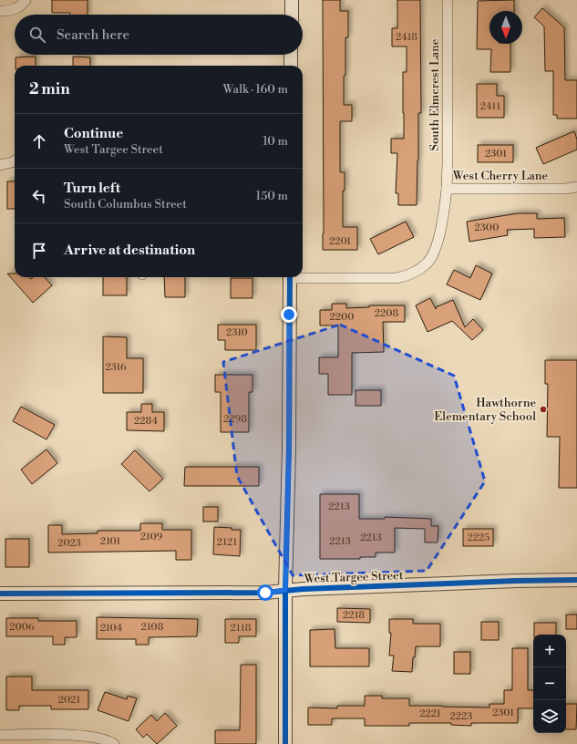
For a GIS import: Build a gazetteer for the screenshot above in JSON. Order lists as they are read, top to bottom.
{
  "streets": {
    "street": ["South Elmcrest Lane", "West Cherry Lane", "West Targee Street"]
  },
  "crossings": [
    ["South Elmcrest Lane", "West Cherry Lane"]
  ],
  "places": ["Hawthorne Elementary School"],
  "house_numbers": [
    "2418",
    "2411",
    "2301",
    "2300",
    "2201",
    "2208",
    "2200",
    "2310",
    "2316",
    "2298",
    "2284",
    "2213",
    "2109",
    "2213",
    "2225",
    "2101",
    "2213",
    "2121",
    "2023",
    "2218",
    "2006",
    "2108",
    "2104",
    "2118",
    "2021",
    "2301",
    "2221",
    "2223"
  ],
  "north": "bottom",
  "page": {
    "search": "Search here",
    "heading": ["2 min", "Walk · 160 m"],
    "list": [
      ["Continue", "West Targee Street", "10 m"],
      ["Turn left", "South Columbus Street", "150 m"],
      "Arrive at destination"
    ],
    "map_buttons": ["+", "−"]
  }
}
